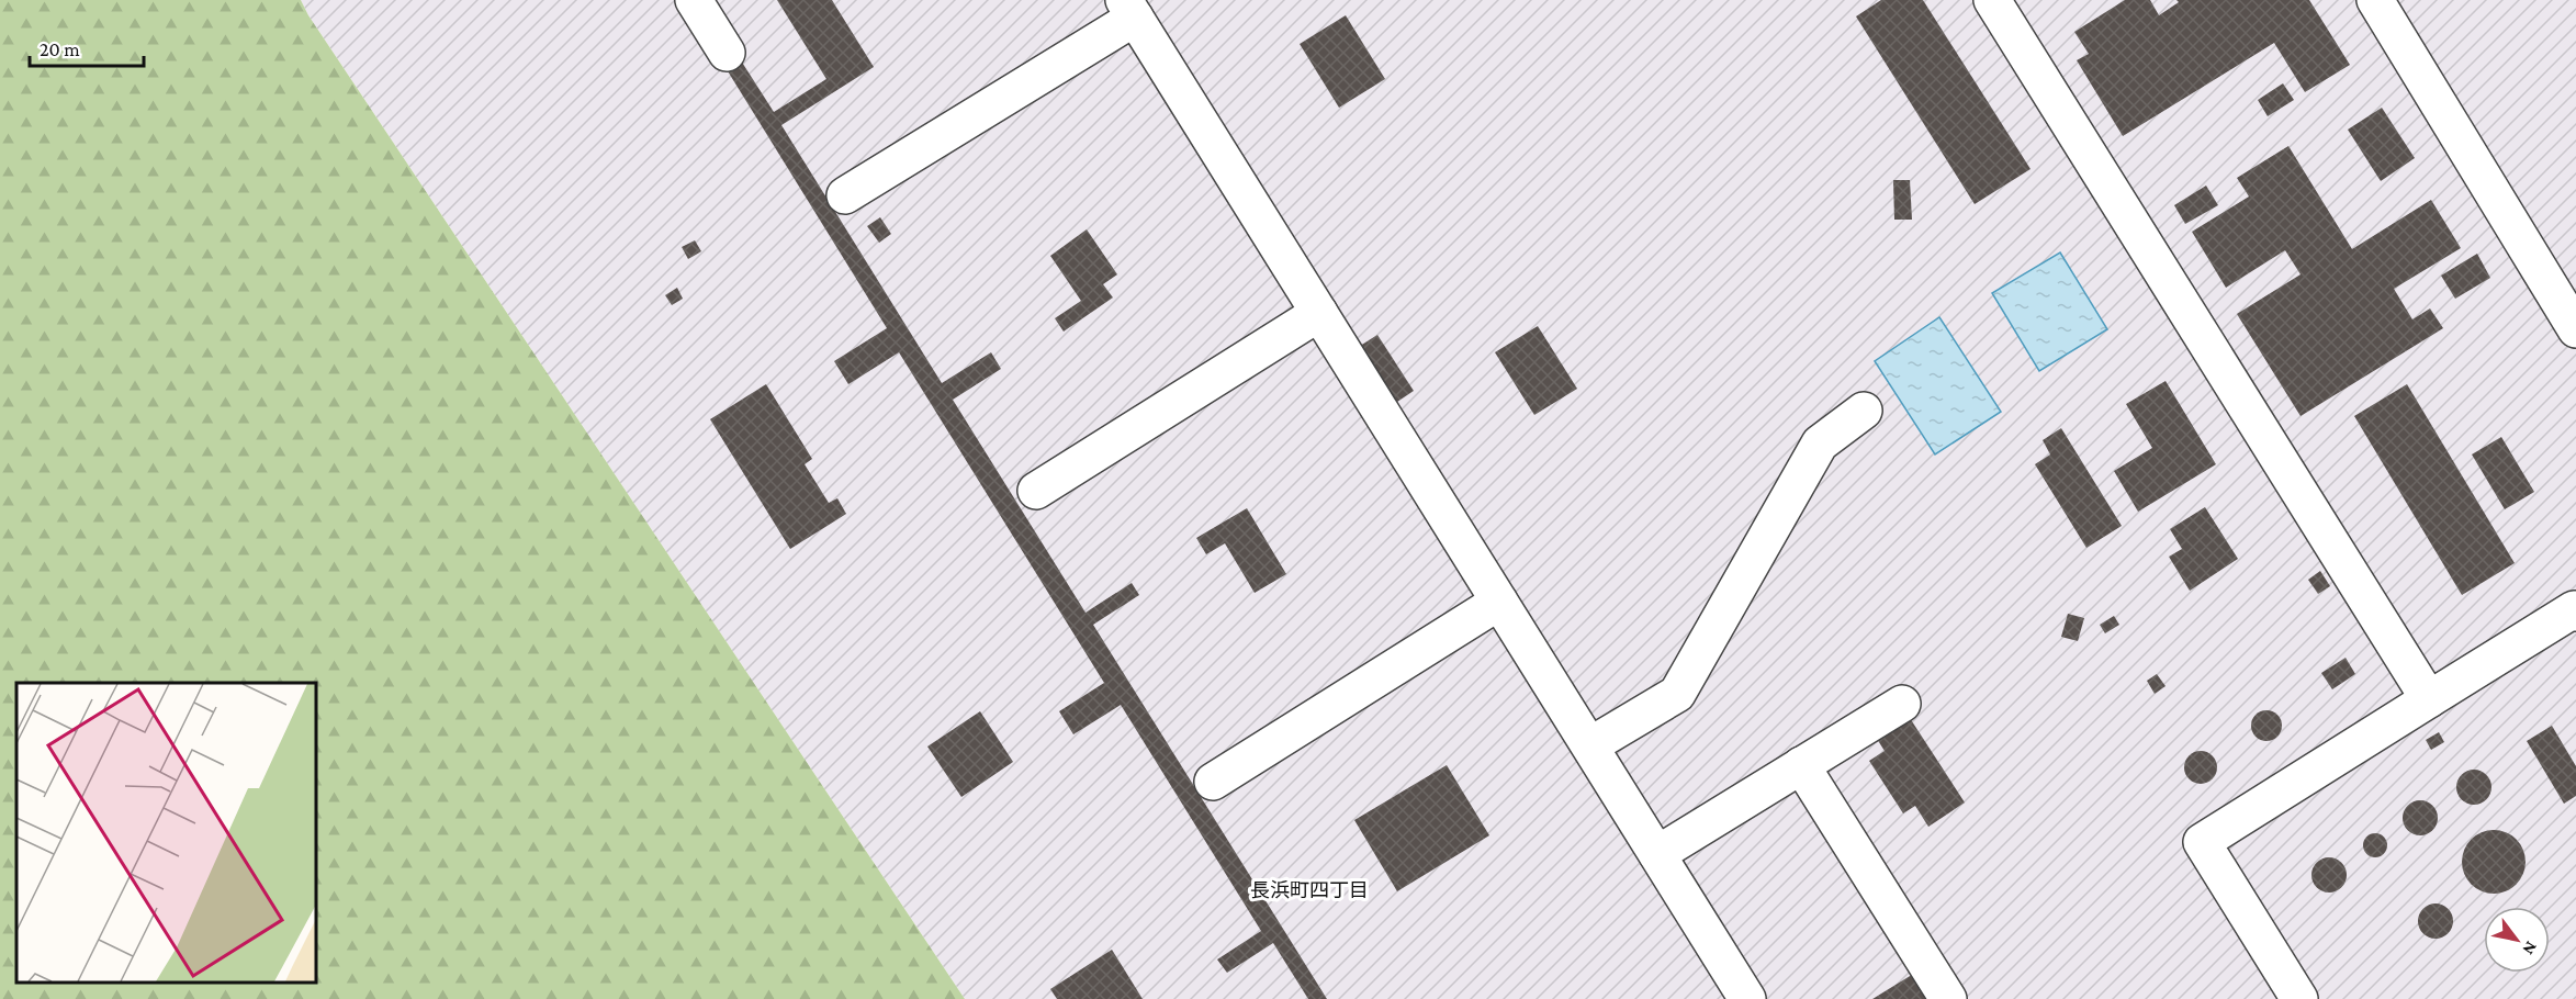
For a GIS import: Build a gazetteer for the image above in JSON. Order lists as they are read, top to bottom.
{
  "districts": ["長浜町四丁目"],
  "scale_bar": "20 m",
  "north": "bottom right"
}
